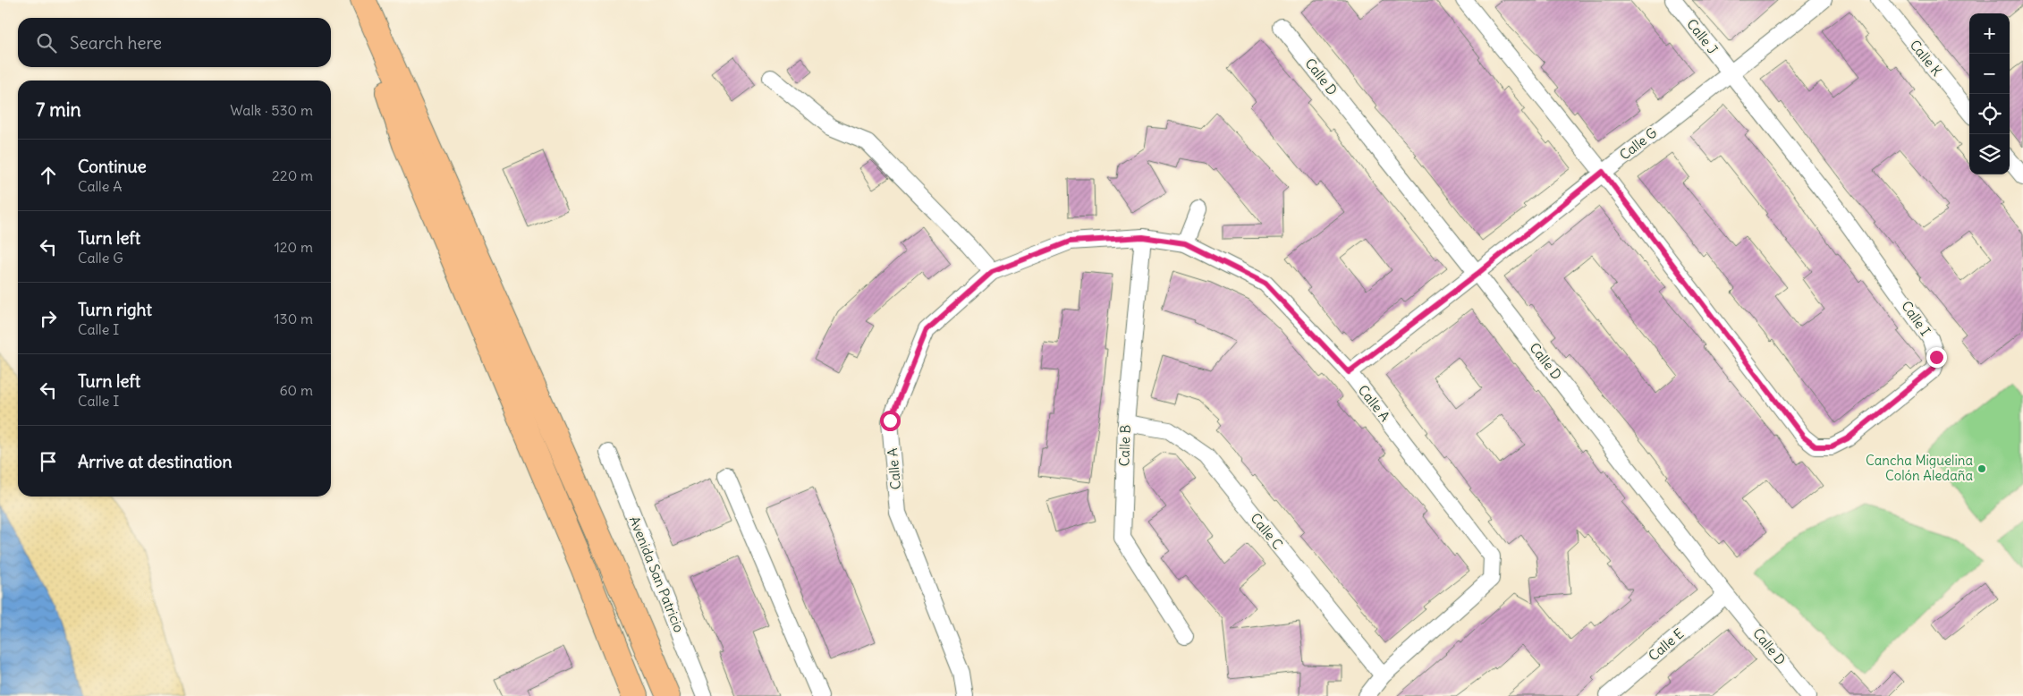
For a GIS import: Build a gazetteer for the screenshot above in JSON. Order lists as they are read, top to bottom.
{
  "streets": {
    "street": [
      "Calle J",
      "Calle K",
      "Calle D",
      "Calle G",
      "Calle I",
      "Calle A",
      "Calle B",
      "Calle C",
      "Avenida San Patricio",
      "Calle E"
    ]
  },
  "crossings": [
    ["Calle J", "Calle G"],
    ["Calle J", "Calle I"],
    ["Calle D", "Calle G"],
    ["Calle D", "Calle E"],
    ["Calle G", "Calle I"],
    ["Calle G", "Calle A"],
    ["Calle A", "Calle B"],
    ["Calle A", "Calle C"],
    ["Calle B", "Calle C"]
  ],
  "places": ["Cancha Miguelina Colón Aledaña"],
  "page": {
    "map_buttons": ["+", "−"],
    "search": "Search here",
    "heading": ["7 min", "Walk · 530 m"],
    "list": [
      ["Continue", "Calle A", "220 m"],
      ["Turn left", "Calle G", "120 m"],
      ["Turn right", "Calle I", "130 m"],
      ["Turn left", "Calle I", "60 m"],
      "Arrive at destination"
    ]
  }
}
